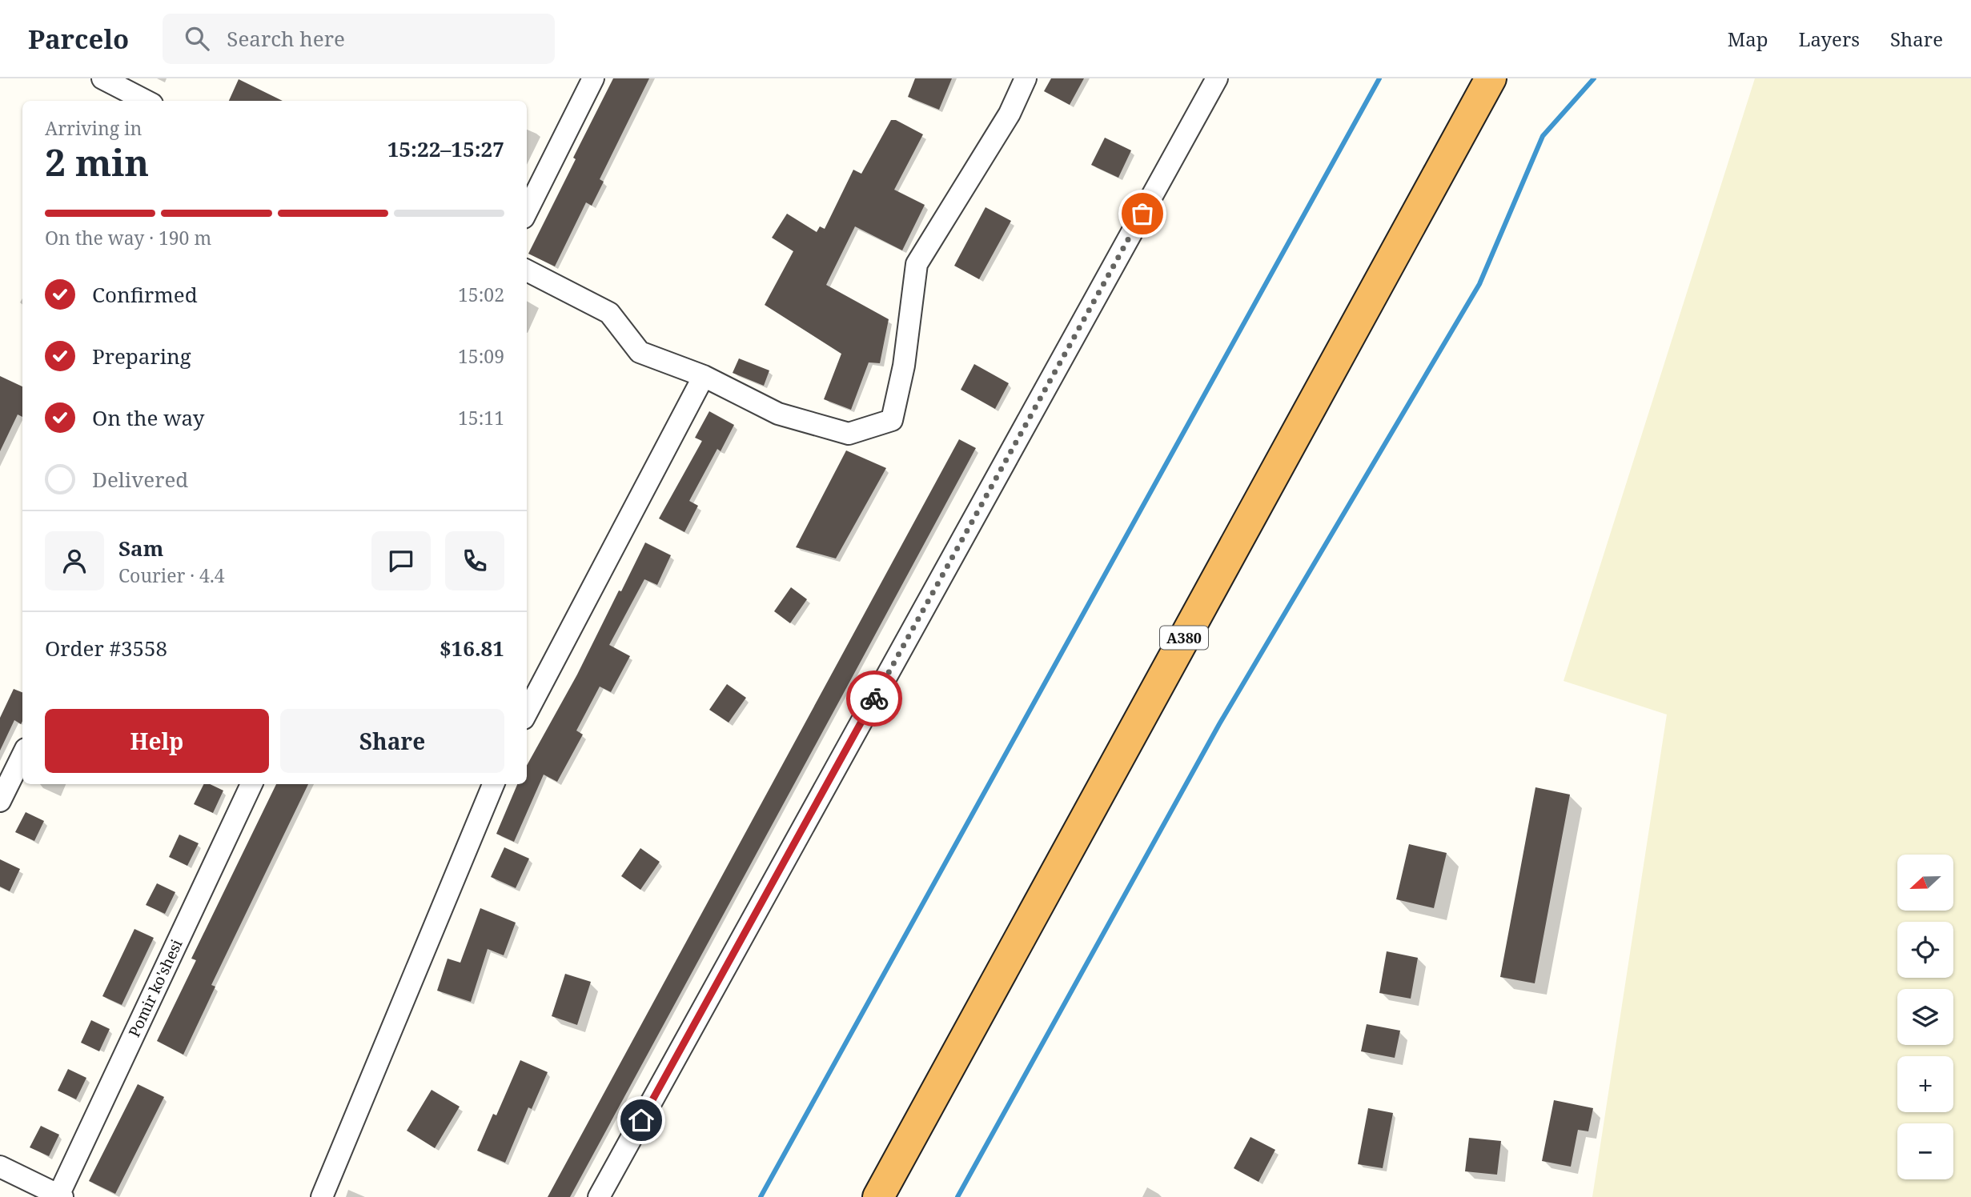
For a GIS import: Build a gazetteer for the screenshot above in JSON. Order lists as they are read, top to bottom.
{
  "streets": {
    "highway": ["A380"],
    "street": ["Pomir ko'shesi"]
  },
  "north": "left",
  "page": {
    "header": "Parcelo",
    "search": "Search here",
    "nav": ["Map", "Layers", "Share"],
    "heading": ["2 min", "Arriving in", "15:22–15:27"],
    "panel": [
      "Sam",
      "Courier · 4.4",
      "Order #3558",
      "$16.81"
    ],
    "bar": "On the way · 190 m",
    "list": [
      ["Confirmed", "15:02"],
      ["Preparing", "15:09"],
      ["On the way", "15:11"],
      "Delivered"
    ],
    "buttons": ["Help", "Share"],
    "map_buttons": ["+", "−"]
  }
}
